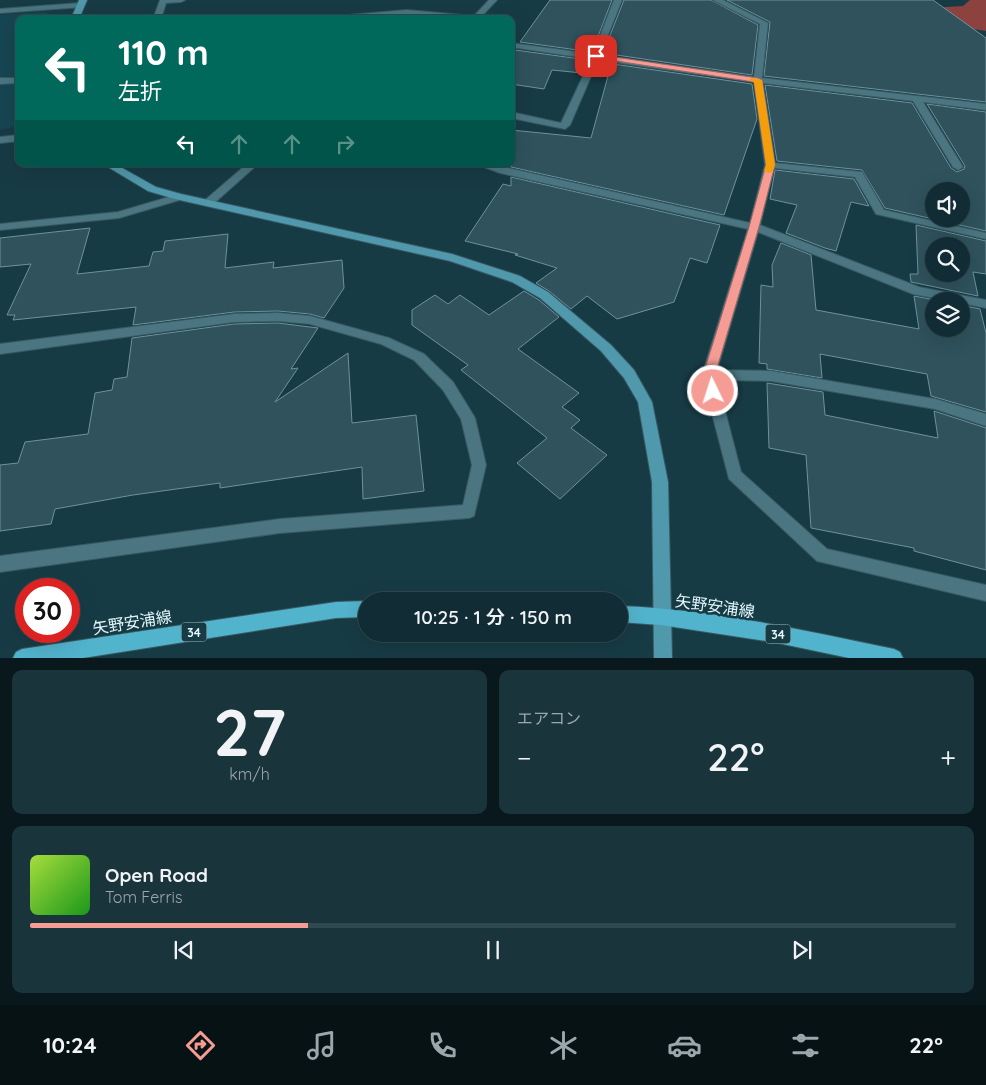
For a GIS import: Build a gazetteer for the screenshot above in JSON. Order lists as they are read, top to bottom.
{
  "streets": {
    "main road": ["矢野安浦線", "34"]
  },
  "page": {
    "turn": ["110 m", "左折"],
    "limit": "30",
    "trip": "10:25 · 1 分 · 150 m",
    "tile": [
      ["27", "km/h"],
      "エアコン"
    ],
    "heat": ["−", "22°", "+"],
    "song": ["Open Road", "Tom Ferris"],
    "tabs": ["10:24", "22°"]
  }
}
